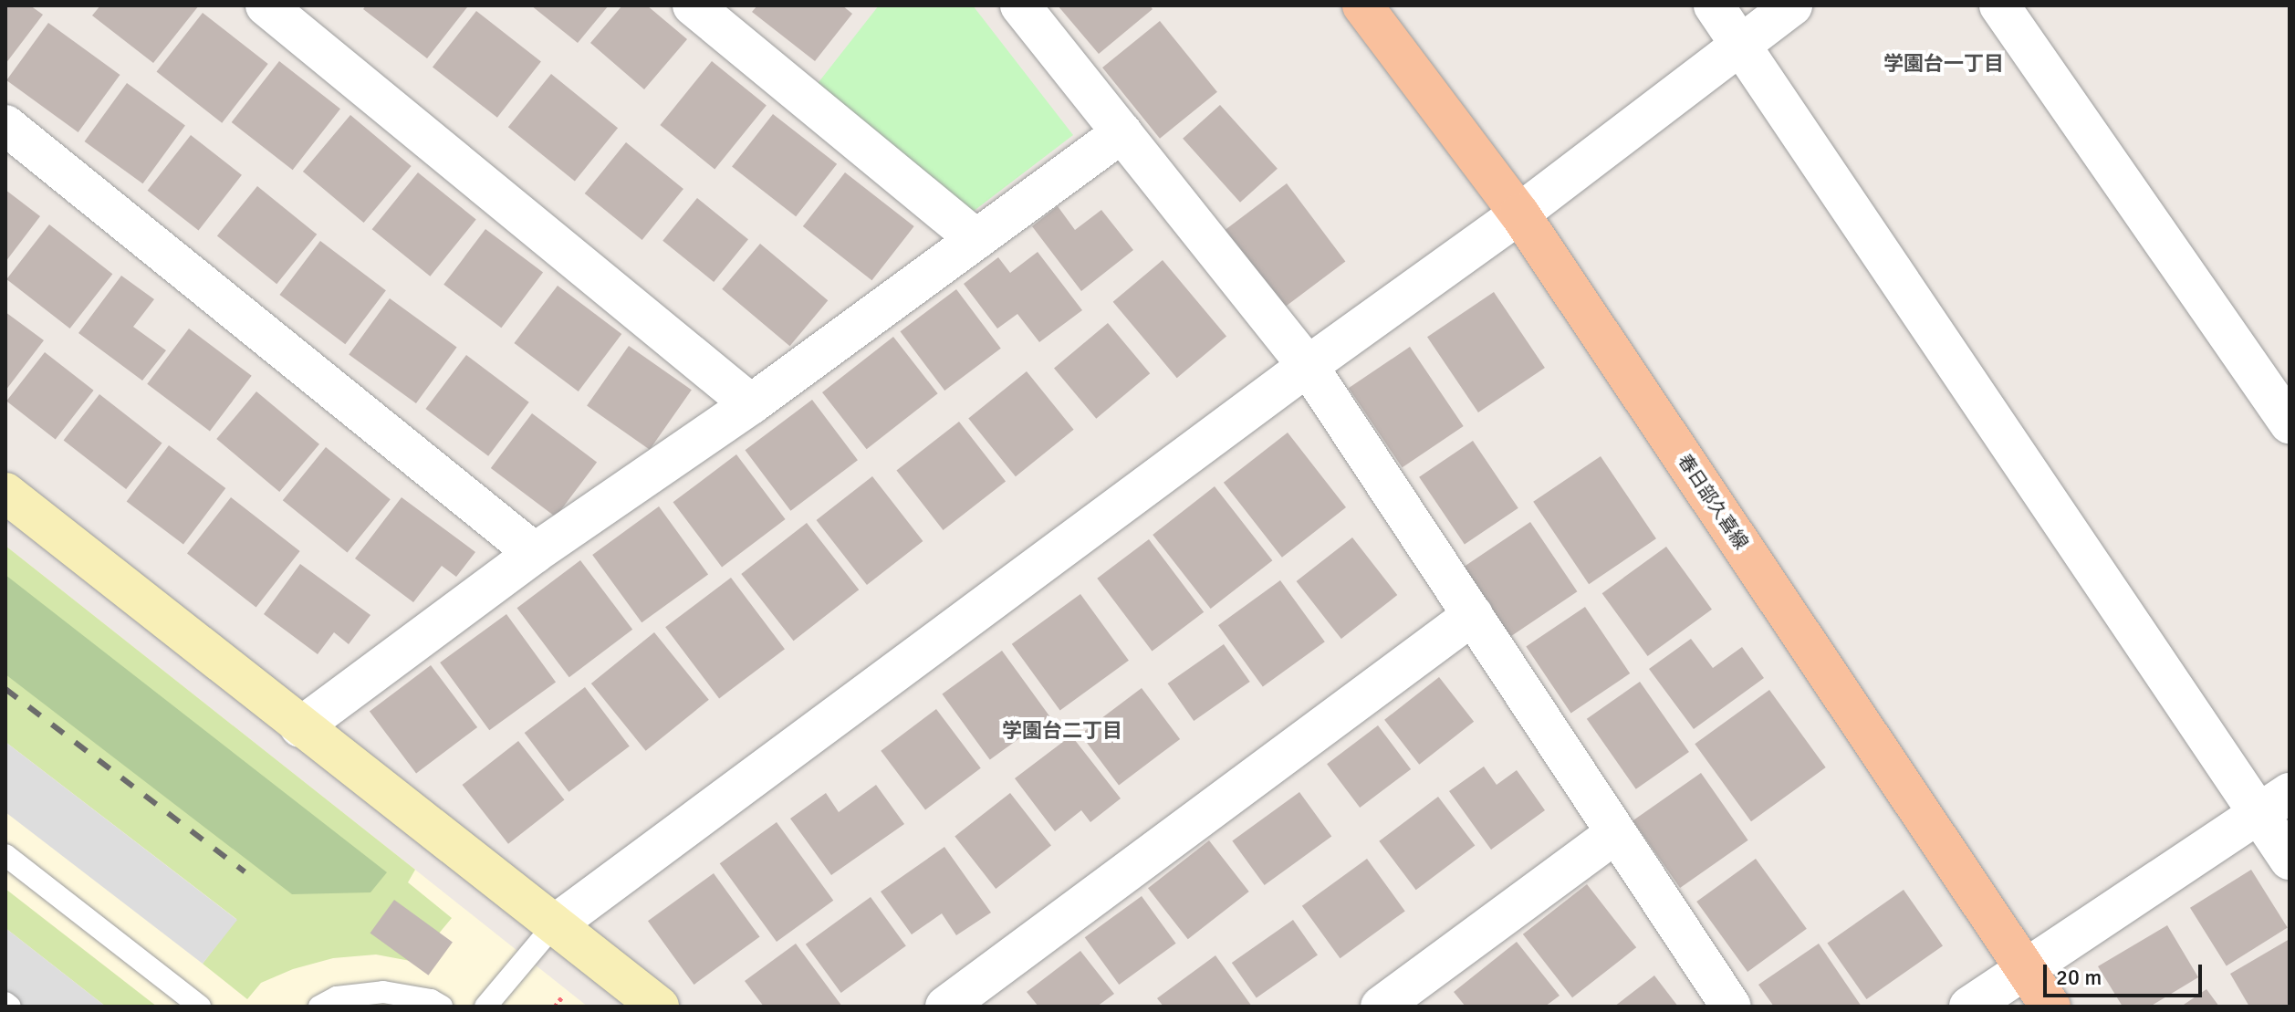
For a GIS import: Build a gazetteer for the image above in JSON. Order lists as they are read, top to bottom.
{
  "streets": {
    "main road": ["春日部久喜線"]
  },
  "districts": ["学園台一丁目", "学園台二丁目"],
  "scale_bar": "20 m"
}
